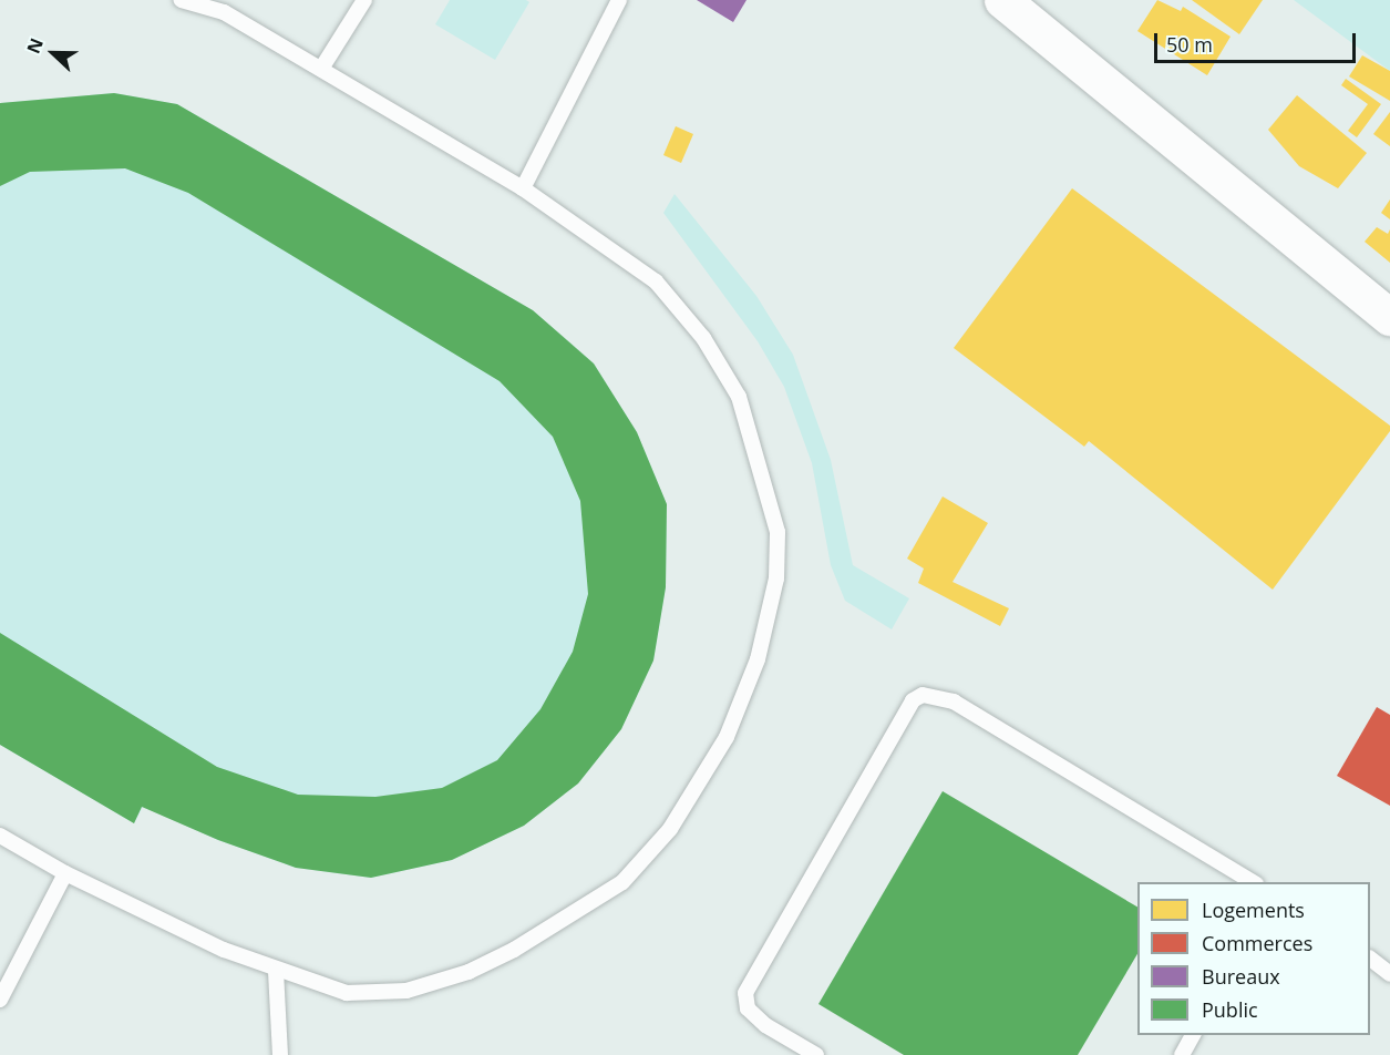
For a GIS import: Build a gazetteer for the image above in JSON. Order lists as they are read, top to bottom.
{
  "legend": [
    "Logements",
    "Commerces",
    "Bureaux",
    "Public"
  ],
  "scale_bar": "50 m",
  "north": "left"
}
